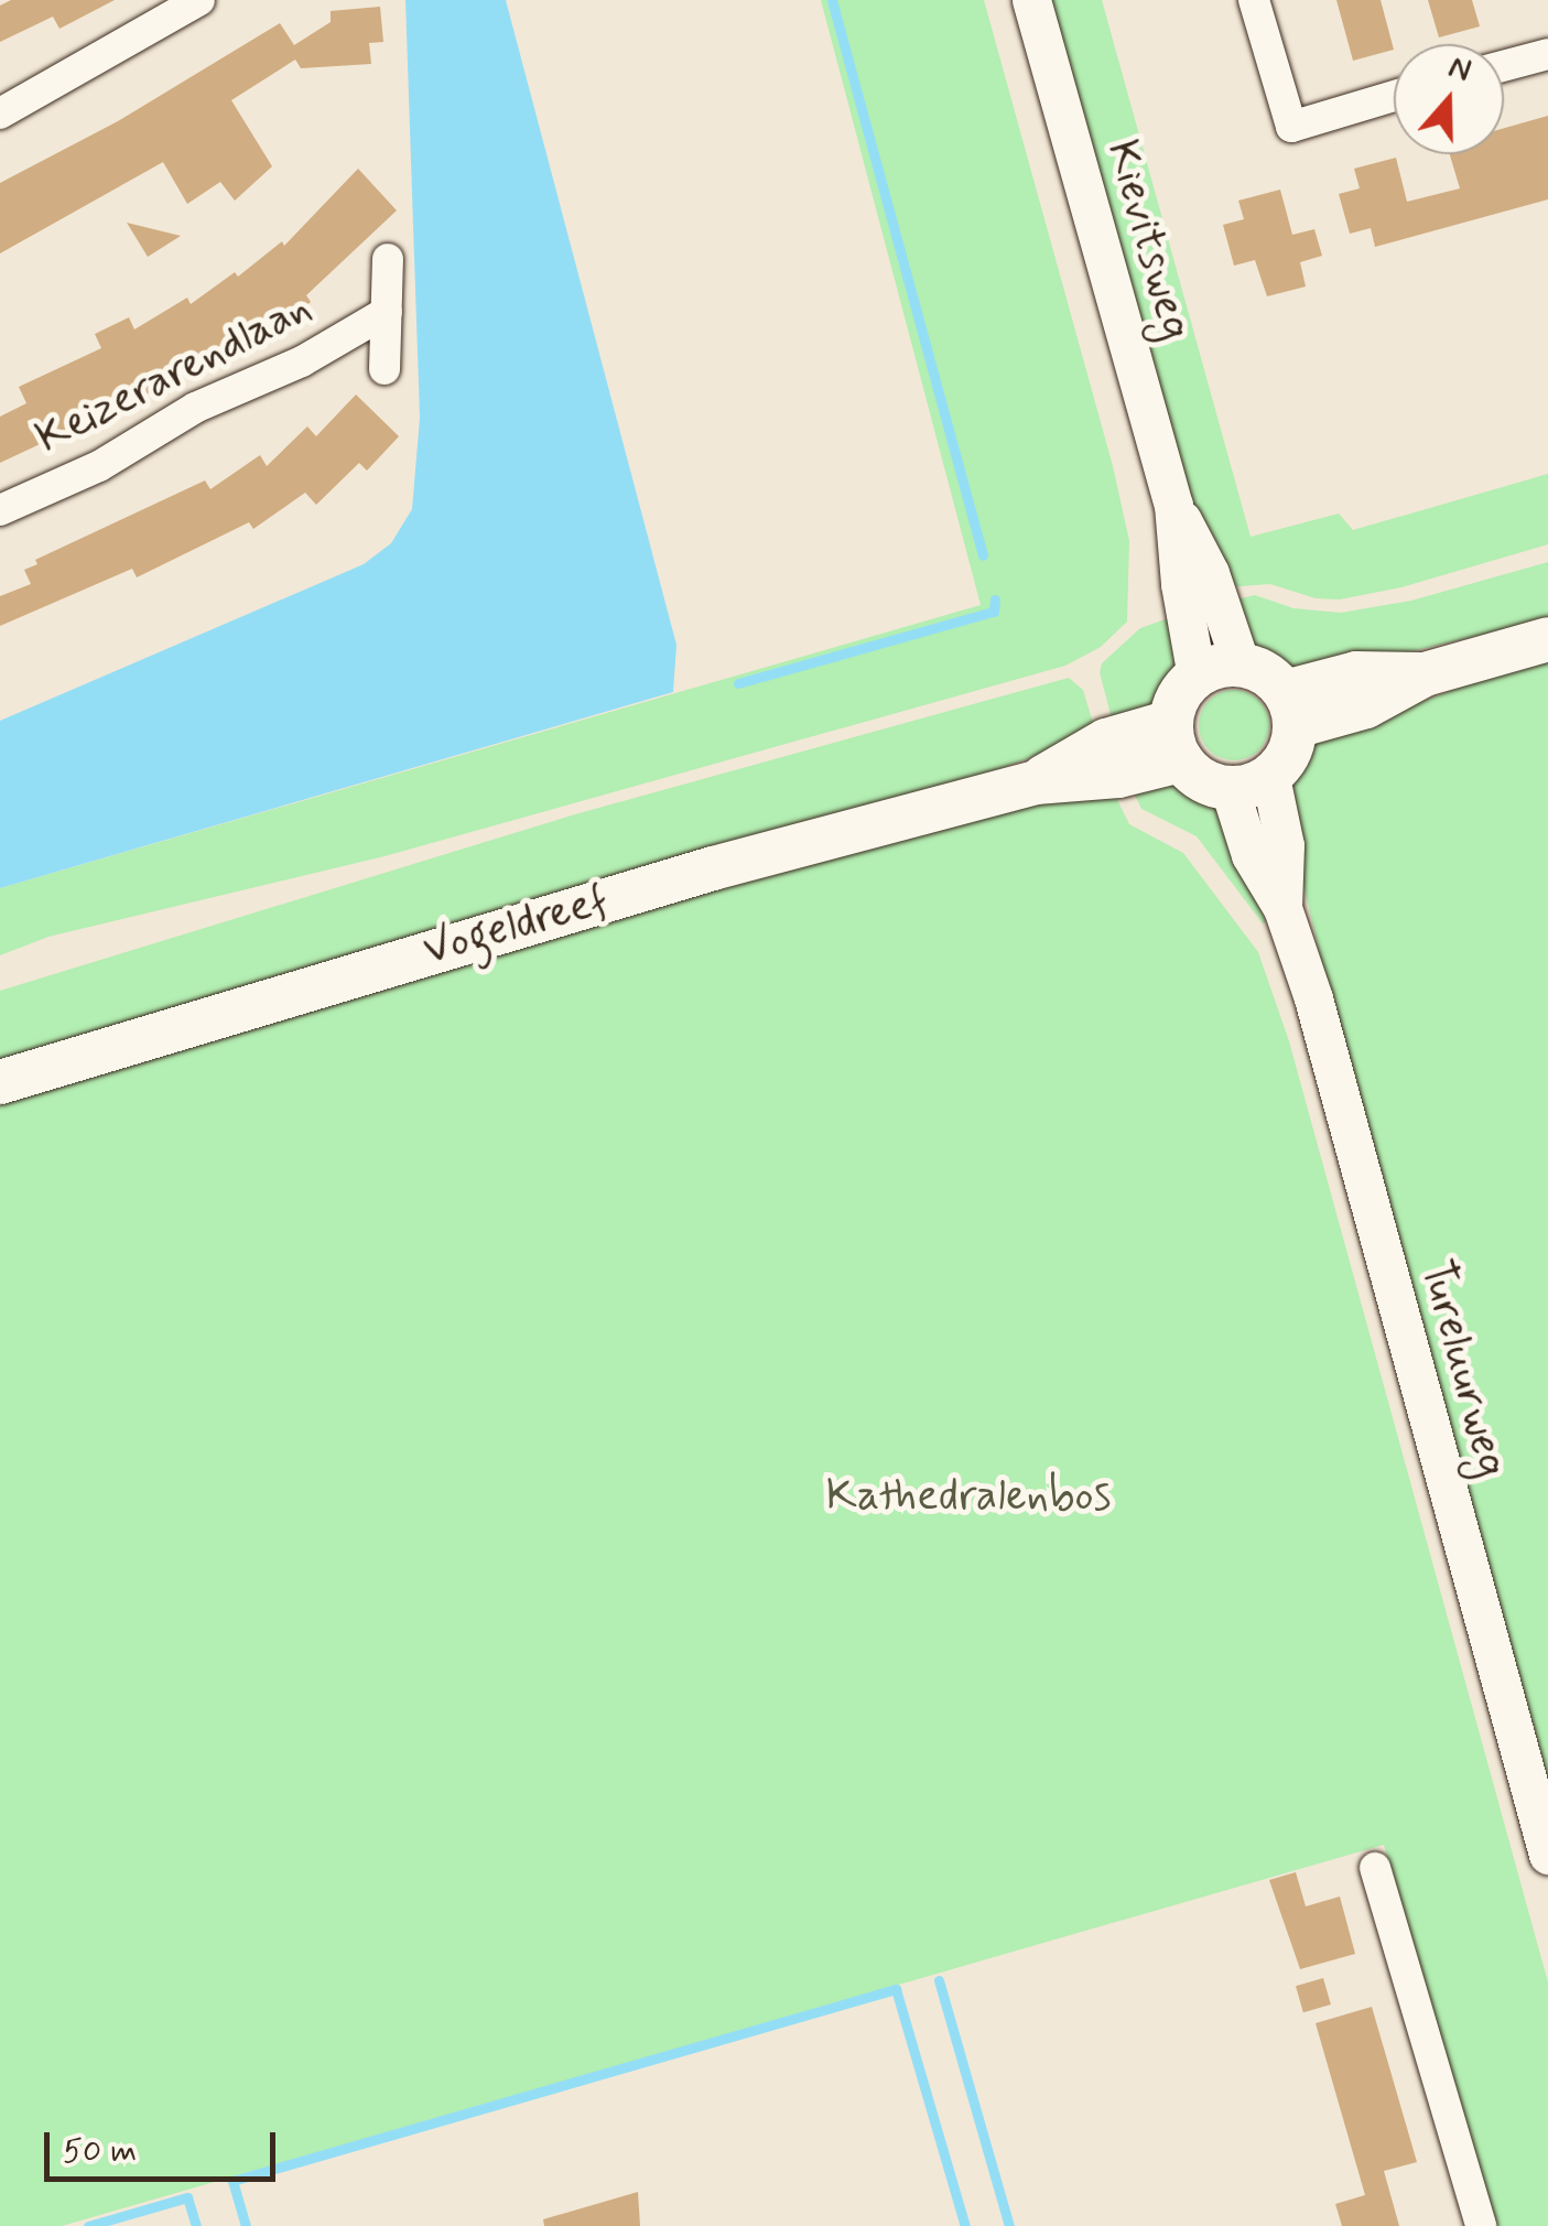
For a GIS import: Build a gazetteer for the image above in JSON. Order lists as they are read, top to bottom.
{
  "streets": {
    "main road": ["Vogeldreef"],
    "street": ["Kievitsweg", "Keizerarendlaan", "Tureluurweg"]
  },
  "crossings": [
    ["Kievitsweg", "Vogeldreef"],
    ["Kievitsweg", "Tureluurweg"],
    ["Vogeldreef", "Tureluurweg"]
  ],
  "parks": ["Kathedralenbos"],
  "scale_bar": "50 m",
  "north": "top"
}
